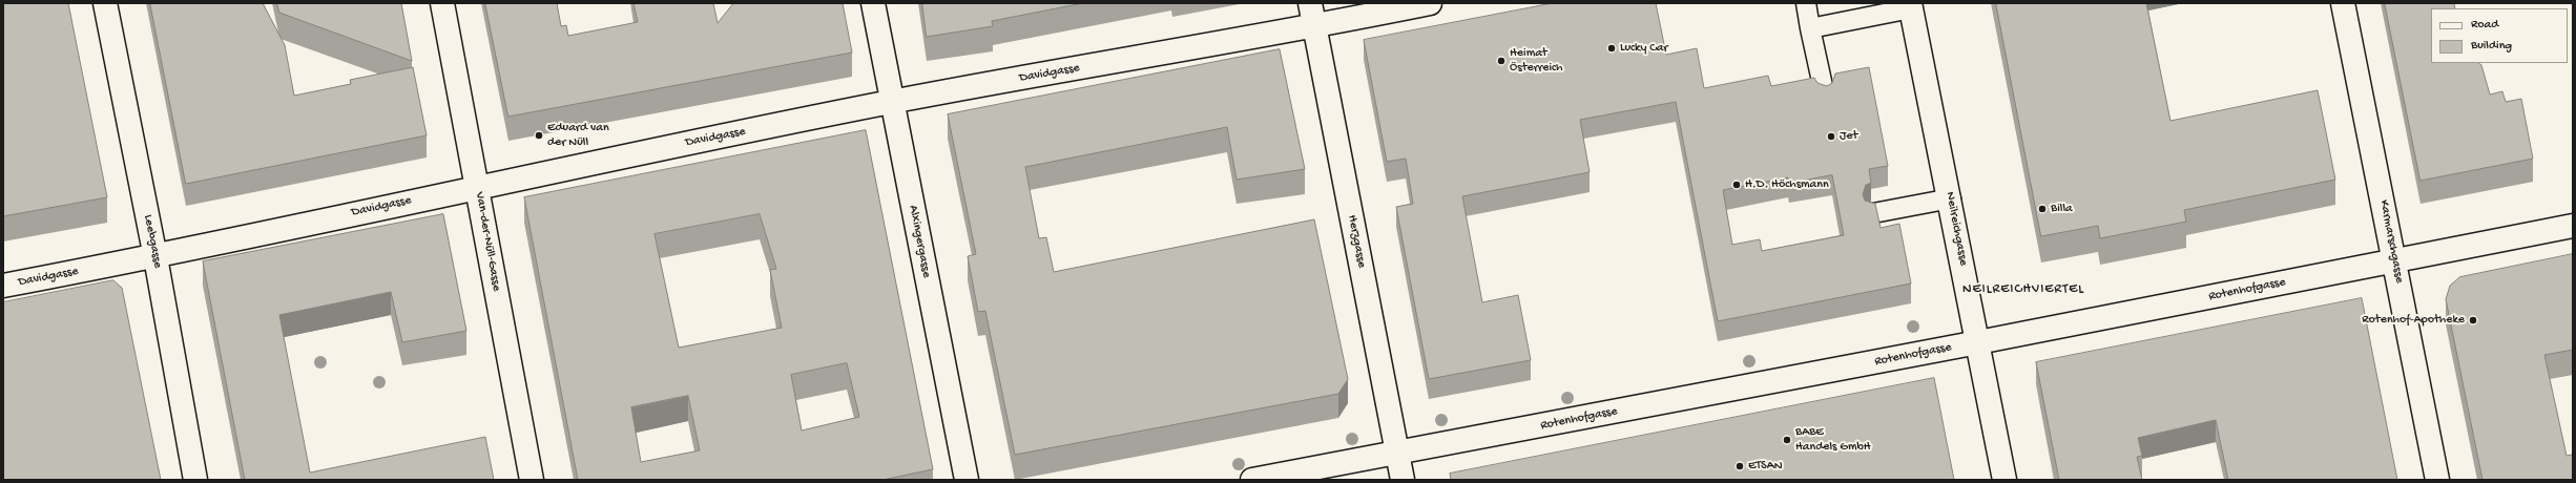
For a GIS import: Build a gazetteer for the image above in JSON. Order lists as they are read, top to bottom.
{
  "streets": {
    "street": [
      "Davidgasse",
      "Neilreichgasse",
      "Leebgasse",
      "Van-der-Nüll-Gasse",
      "Alxingergasse",
      "Herzgasse",
      "Karmarschgasse",
      "Rotenhofgasse"
    ]
  },
  "crossings": [
    ["Davidgasse", "Leebgasse"],
    ["Davidgasse", "Van-der-Nüll-Gasse"],
    ["Davidgasse", "Alxingergasse"],
    ["Davidgasse", "Herzgasse"],
    ["Neilreichgasse", "Rotenhofgasse"],
    ["Herzgasse", "Rotenhofgasse"],
    ["Karmarschgasse", "Rotenhofgasse"]
  ],
  "districts": ["NEILREICHVIERTEL"],
  "places": [
    "Lucky Car",
    "Heimat Österreich",
    "Eduard van der Nüll",
    "Jet",
    "H.D. Höchsmann",
    "Billa",
    "Rotenhof-Apotheke",
    "BABE Handels GmbH",
    "ETSAN"
  ],
  "legend": ["Road", "Building"]
}
